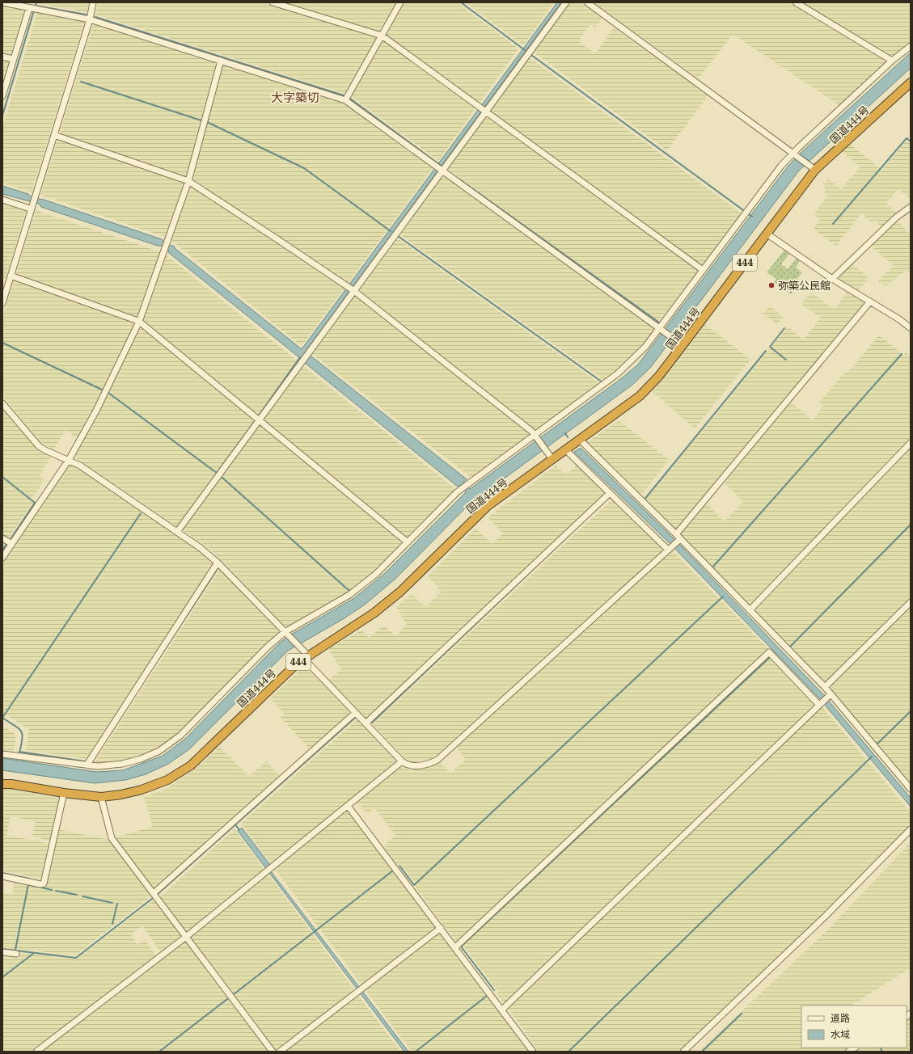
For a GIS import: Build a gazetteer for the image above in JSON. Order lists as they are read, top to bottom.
{
  "streets": {
    "highway": ["国道444号", "444"]
  },
  "districts": ["大字築切"],
  "places": ["弥築公民館"],
  "legend": ["道路", "水域"]
}
